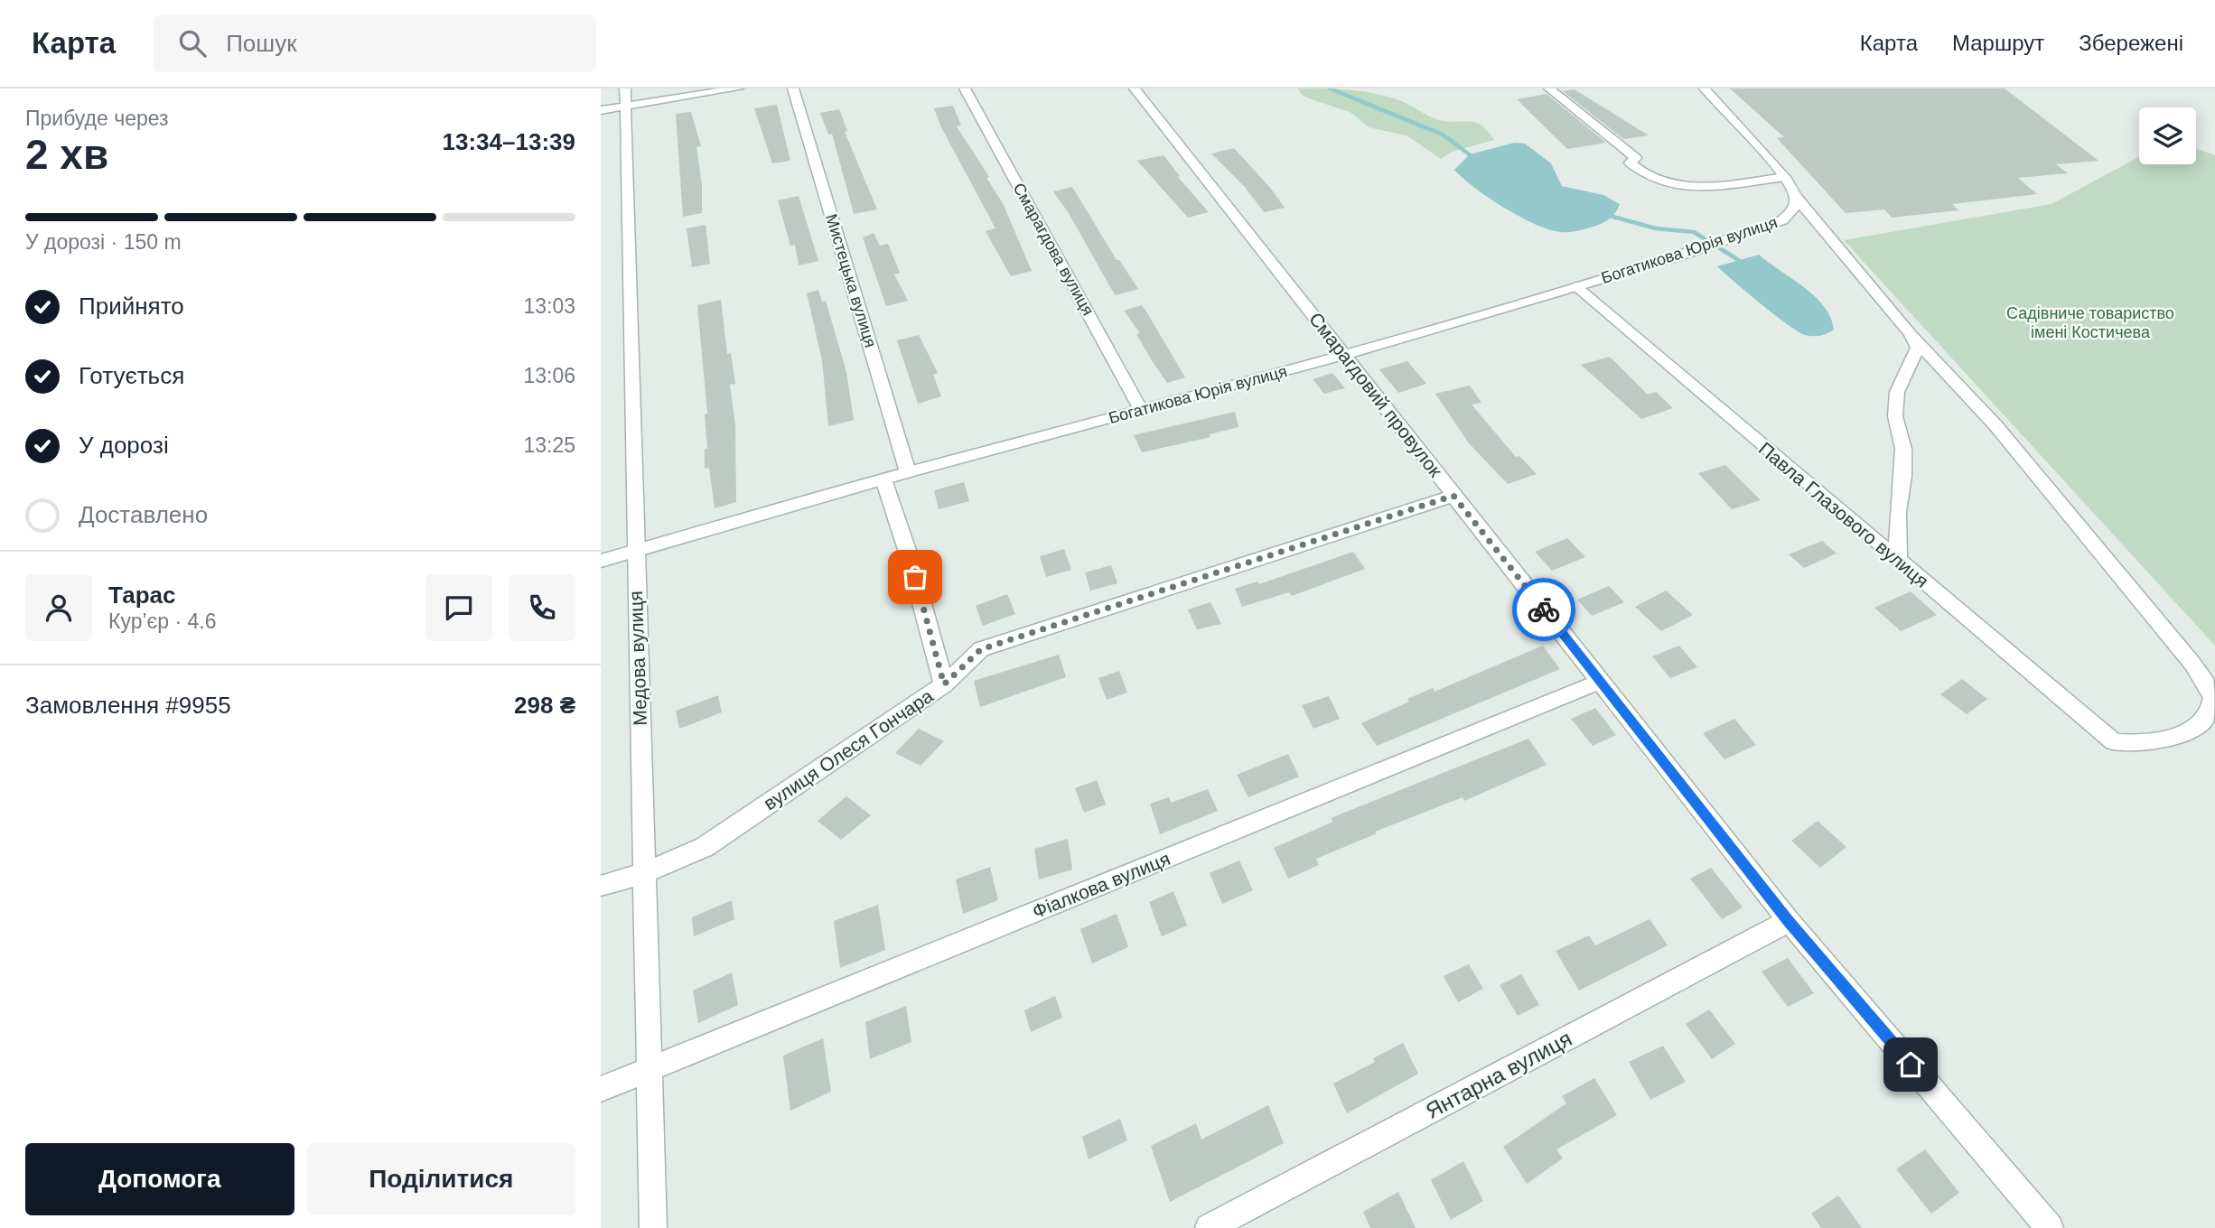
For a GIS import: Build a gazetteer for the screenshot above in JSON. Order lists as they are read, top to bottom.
{
  "streets": {
    "street": [
      "Смарагдова вулиця",
      "Богатикова Юрія вулиця",
      "Мистецька вулиця",
      "Смарагдовий провулок",
      "Павла Глазового вулиця",
      "Медова вулиця",
      "вулиця Олеся Гончара",
      "Фіалкова вулиця",
      "Янтарна вулиця"
    ]
  },
  "crossings": [
    ["Смарагдова вулиця", "Богатикова Юрія вулиця"],
    ["Богатикова Юрія вулиця", "Мистецька вулиця"],
    ["Богатикова Юрія вулиця", "Смарагдовий провулок"],
    ["Богатикова Юрія вулиця", "Павла Глазового вулиця"],
    ["Богатикова Юрія вулиця", "Медова вулиця"],
    ["Смарагдовий провулок", "вулиця Олеся Гончара"],
    ["Смарагдовий провулок", "Фіалкова вулиця"],
    ["Смарагдовий провулок", "Янтарна вулиця"],
    ["Медова вулиця", "вулиця Олеся Гончара"],
    ["Медова вулиця", "Фіалкова вулиця"]
  ],
  "parks": ["Садівниче товариство імені Костичева"],
  "page": {
    "header": "Карта",
    "search": "Пошук",
    "nav": ["Карта", "Маршрут", "Збережені"],
    "heading": ["2 хв", "Прибуде через", "13:34–13:39"],
    "panel": [
      "Тарас",
      "Кур’єр · 4.6",
      "Замовлення #9955",
      "298 ₴"
    ],
    "bar": "У дорозі · 150 m",
    "list": [
      ["Прийнято", "13:03"],
      ["Готується", "13:06"],
      ["У дорозі", "13:25"],
      "Доставлено"
    ],
    "buttons": ["Допомога", "Поділитися"]
  }
}
